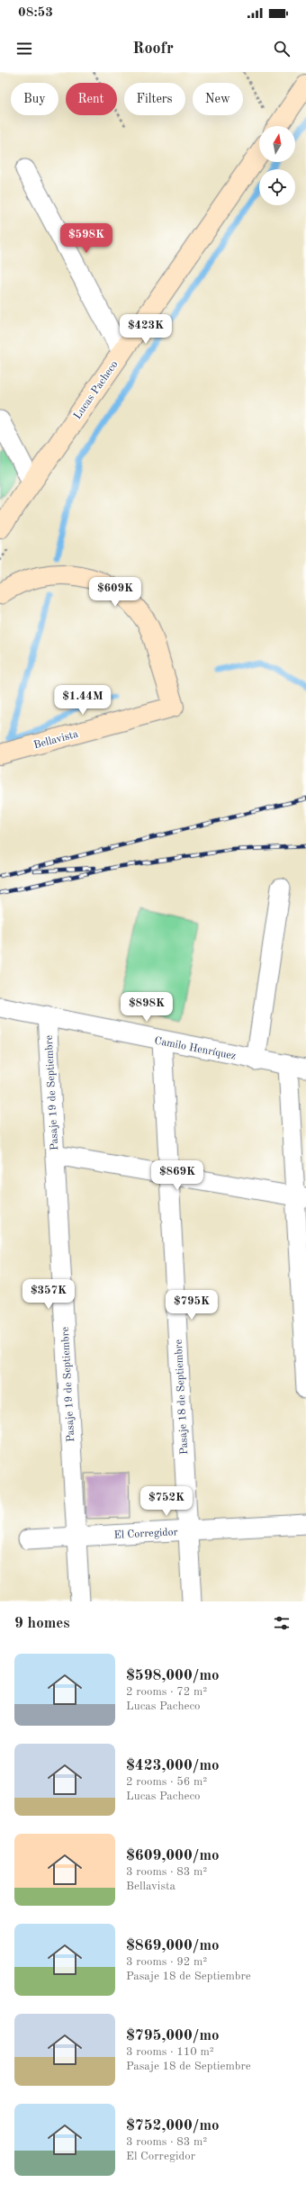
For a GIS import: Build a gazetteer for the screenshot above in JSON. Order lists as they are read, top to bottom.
{
  "streets": {
    "main road": ["Lucas Pacheco", "Bellavista"],
    "street": [
      "Camilo Henríquez",
      "Pasaje 19 de Septiembre",
      "Pasaje 18 de Septiembre",
      "El Corregidor"
    ]
  },
  "crossings": [
    ["Camilo Henríquez", "Pasaje 19 de Septiembre"],
    ["Camilo Henríquez", "Pasaje 18 de Septiembre"],
    ["Pasaje 19 de Septiembre", "El Corregidor"],
    ["Pasaje 18 de Septiembre", "El Corregidor"]
  ],
  "north": "top",
  "page": {
    "status": "08:53",
    "header": "Roofr",
    "chip": [
      "Buy",
      "Rent",
      "Filters",
      "New"
    ],
    "price": [
      "$598K",
      "$423K",
      "$609K",
      "$1.44M",
      "$898K",
      "$869K",
      "$357K",
      "$795K",
      "$752K"
    ],
    "heading": "9 homes",
    "list": [
      {
        "name": "$598,000/mo",
        "note": "2 rooms · 72 m² · Lucas Pacheco"
      },
      {
        "name": "$423,000/mo",
        "note": "2 rooms · 56 m² · Lucas Pacheco"
      },
      {
        "name": "$609,000/mo",
        "note": "3 rooms · 83 m² · Bellavista"
      },
      {
        "name": "$869,000/mo",
        "note": "3 rooms · 92 m² · Pasaje 18 de Septiembre"
      },
      {
        "name": "$795,000/mo",
        "note": "3 rooms · 110 m² · Pasaje 18 de Septiembre"
      },
      {
        "name": "$752,000/mo",
        "note": "3 rooms · 83 m² · El Corregidor"
      }
    ]
  }
}
